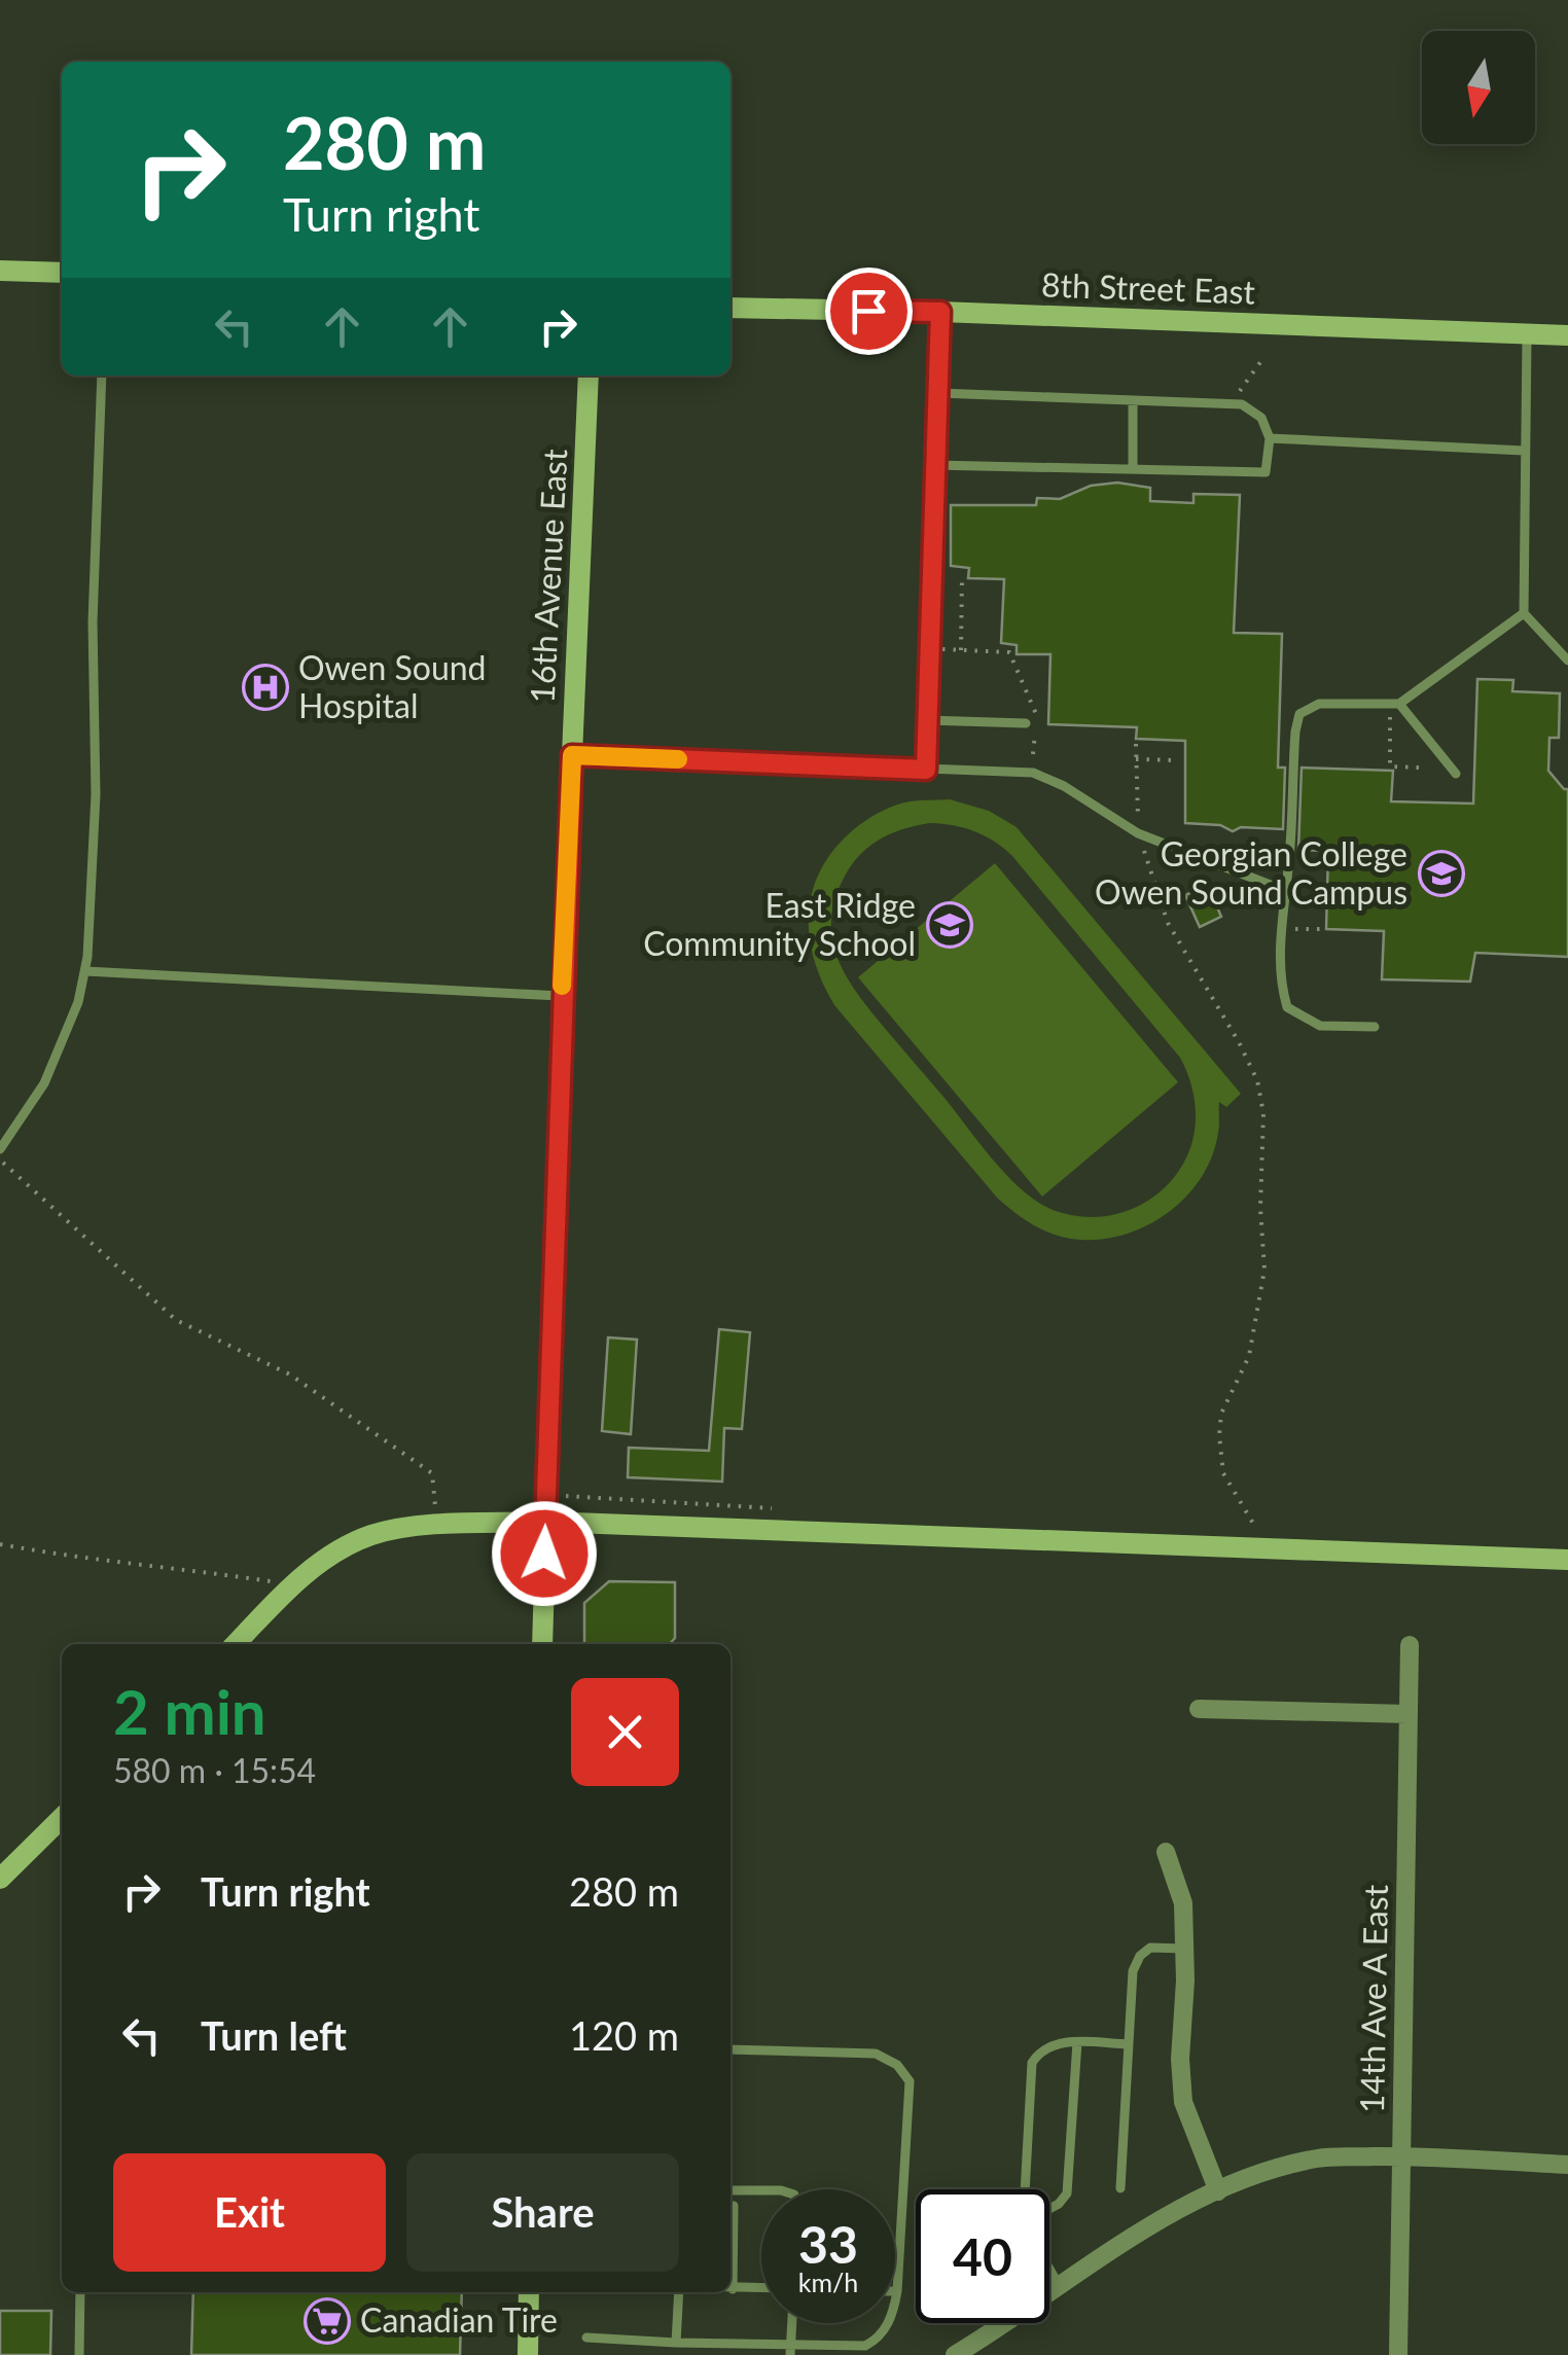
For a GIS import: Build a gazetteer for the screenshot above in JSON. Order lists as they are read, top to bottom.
{
  "streets": {
    "street": ["8th Street East", "16th Avenue East", "14th Ave A East"]
  },
  "places": {
    "hospital": ["Owen Sound Hospital"],
    "school or university": ["Georgian College Owen Sound Campus", "East Ridge Community School"],
    "supermarket": ["Canadian Tire"]
  },
  "north": "bottom",
  "page": {
    "turn": ["280 m", "Turn right"],
    "heading": ["2 min", "580 m · 15:54"],
    "list": [
      {
        "name": "Turn right",
        "value": "280 m"
      },
      {
        "name": "Turn left",
        "value": "120 m"
      }
    ],
    "buttons": ["Exit", "Share"],
    "speed": "33 km/h",
    "limit": "40"
  }
}
